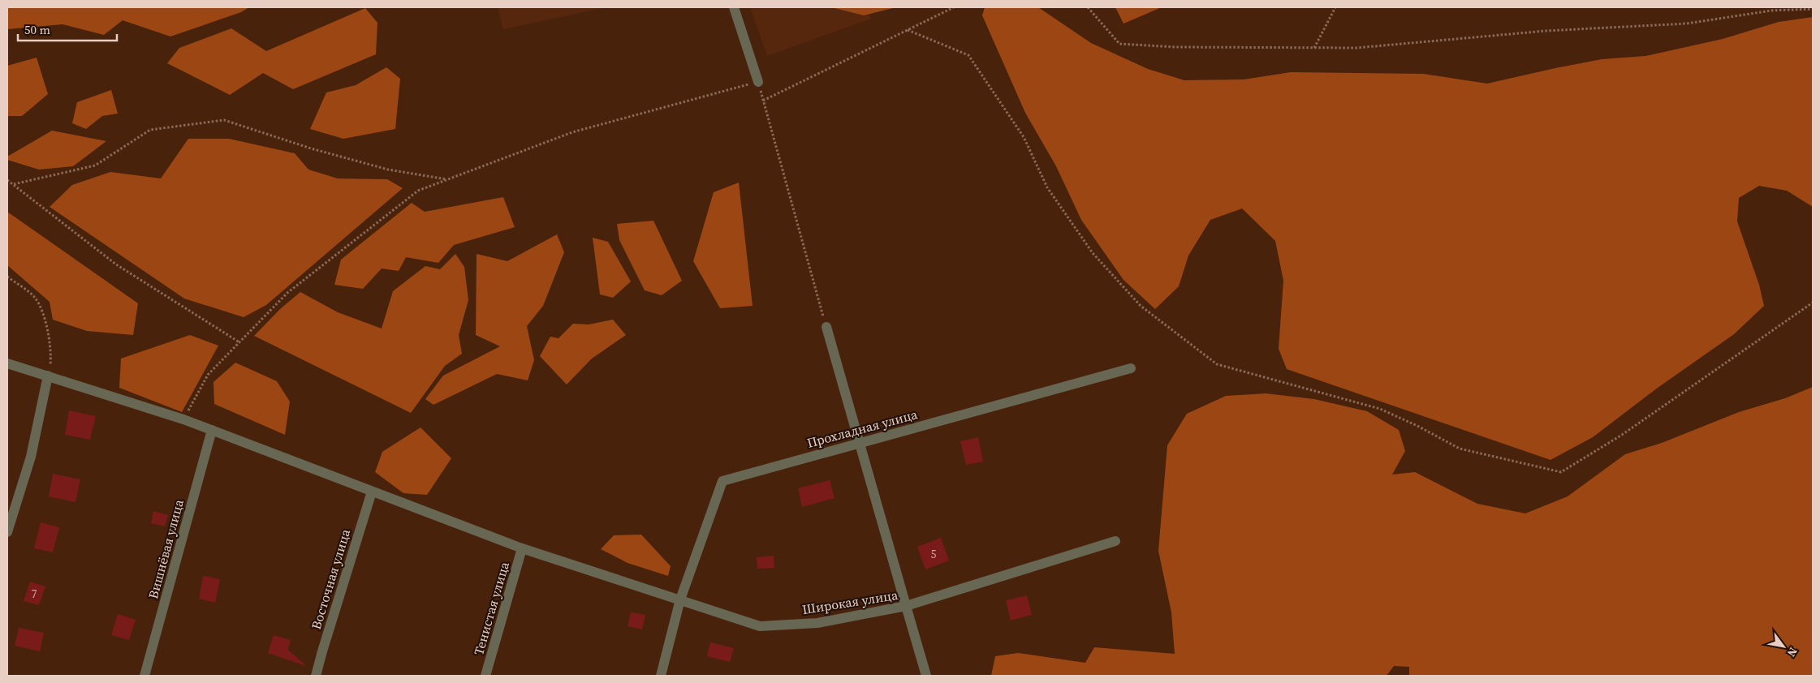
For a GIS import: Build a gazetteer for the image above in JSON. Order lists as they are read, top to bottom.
{
  "streets": {
    "street": [
      "Прохладная улица",
      "Вишнёвая улица",
      "Восточная улица",
      "Широкая улица",
      "Тенистая улица"
    ]
  },
  "crossings": [
    ["Прохладная улица", "Широкая улица"],
    ["Вишнёвая улица", "Широкая улица"],
    ["Восточная улица", "Широкая улица"],
    ["Широкая улица", "Тенистая улица"]
  ],
  "house_numbers": ["5", "7"],
  "scale_bar": "50 m",
  "north": "bottom right"
}
